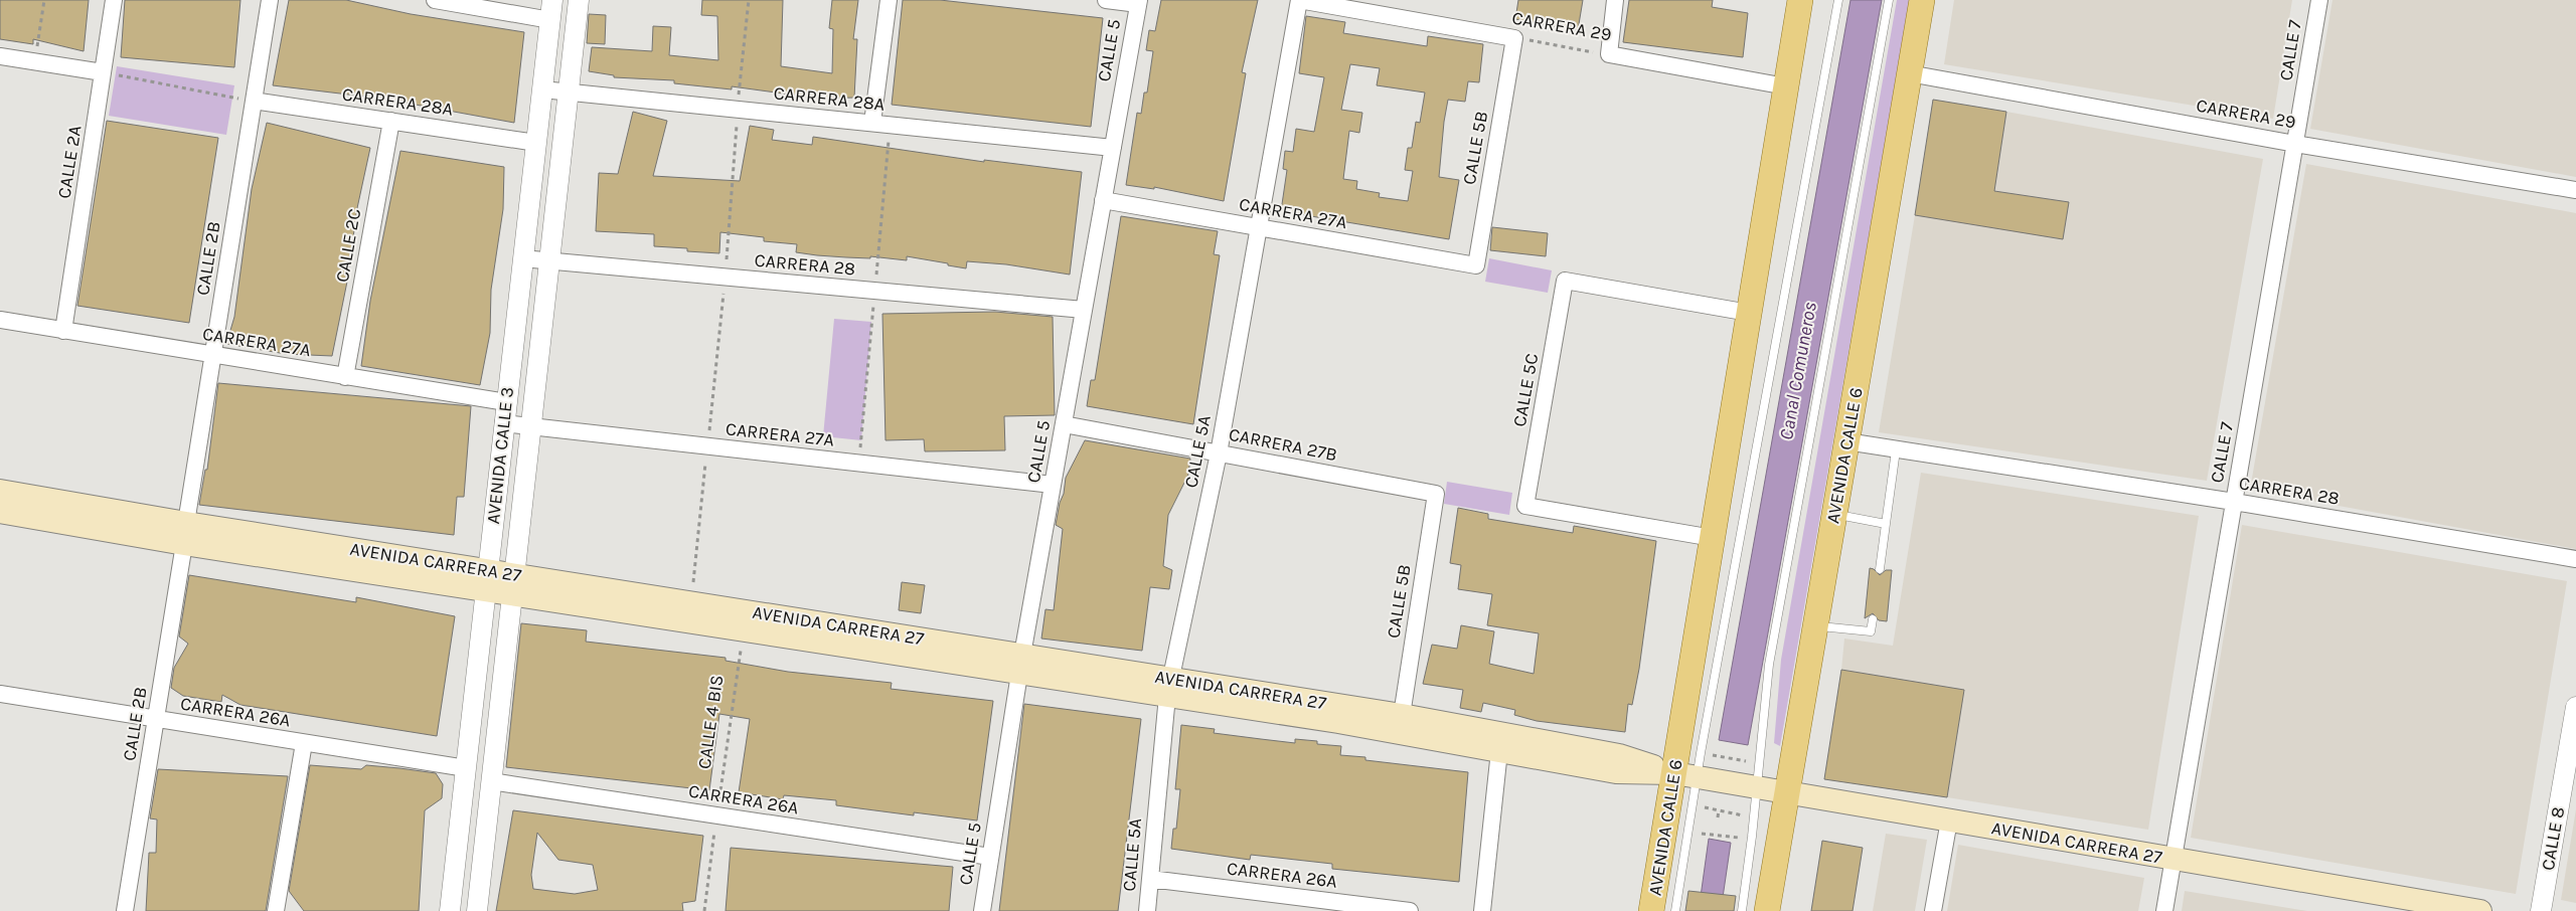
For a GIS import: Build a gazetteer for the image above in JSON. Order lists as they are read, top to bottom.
{
  "streets": {
    "main road": ["AVENIDA CALLE 6", "AVENIDA CARRERA 27"],
    "street": [
      "CARRERA 29",
      "CALLE 5",
      "CALLE 7",
      "CARRERA 28A",
      "CALLE 5B",
      "CALLE 2A",
      "CARRERA 27A",
      "CALLE 2C",
      "CALLE 2B",
      "CARRERA 28",
      "CALLE 5C",
      "CARRERA 27B",
      "CALLE 5A",
      "AVENIDA CALLE 3",
      "CARRERA 26A",
      "CALLE 8"
    ],
    "path": ["CALLE 4 BIS"]
  },
  "crossings": [
    ["CARRERA 29", "CALLE 7"],
    ["CARRERA 29", "CALLE 5B"],
    ["CARRERA 29", "CALLE 5A"],
    ["CARRERA 29", "AVENIDA CALLE 6"],
    ["CALLE 5", "CARRERA 28A"],
    ["CALLE 5", "CARRERA 27A"],
    ["CALLE 5", "CARRERA 28"],
    ["CALLE 5", "CARRERA 27B"],
    ["CALLE 5", "AVENIDA CARRERA 27"],
    ["CALLE 5", "CARRERA 26A"],
    ["CALLE 7", "CARRERA 28"],
    ["CALLE 7", "AVENIDA CARRERA 27"],
    ["CARRERA 28A", "CALLE 2C"],
    ["CARRERA 28A", "CALLE 2B"],
    ["CARRERA 28A", "AVENIDA CALLE 3"],
    ["CALLE 5B", "CARRERA 27A"],
    ["CALLE 5B", "CARRERA 27B"],
    ["CALLE 5B", "AVENIDA CARRERA 27"],
    ["CALLE 2A", "CARRERA 27A"],
    ["CARRERA 27A", "CALLE 2C"],
    ["CARRERA 27A", "CALLE 2B"],
    ["CARRERA 27A", "CALLE 5A"],
    ["CARRERA 27A", "AVENIDA CALLE 3"],
    ["CALLE 2B", "AVENIDA CARRERA 27"],
    ["CALLE 2B", "CARRERA 26A"],
    ["CARRERA 28", "AVENIDA CALLE 3"],
    ["CARRERA 28", "AVENIDA CALLE 6"],
    ["CALLE 5C", "AVENIDA CALLE 6"],
    ["CARRERA 27B", "CALLE 5A"],
    ["CALLE 5A", "AVENIDA CARRERA 27"],
    ["CALLE 5A", "CARRERA 26A"],
    ["AVENIDA CALLE 3", "AVENIDA CARRERA 27"],
    ["AVENIDA CALLE 3", "CARRERA 26A"],
    ["AVENIDA CALLE 6", "AVENIDA CARRERA 27"],
    ["AVENIDA CARRERA 27", "CALLE 4 BIS"],
    ["CARRERA 26A", "CALLE 4 BIS"]
  ],
  "water": ["Canal Comuneros"]
}
